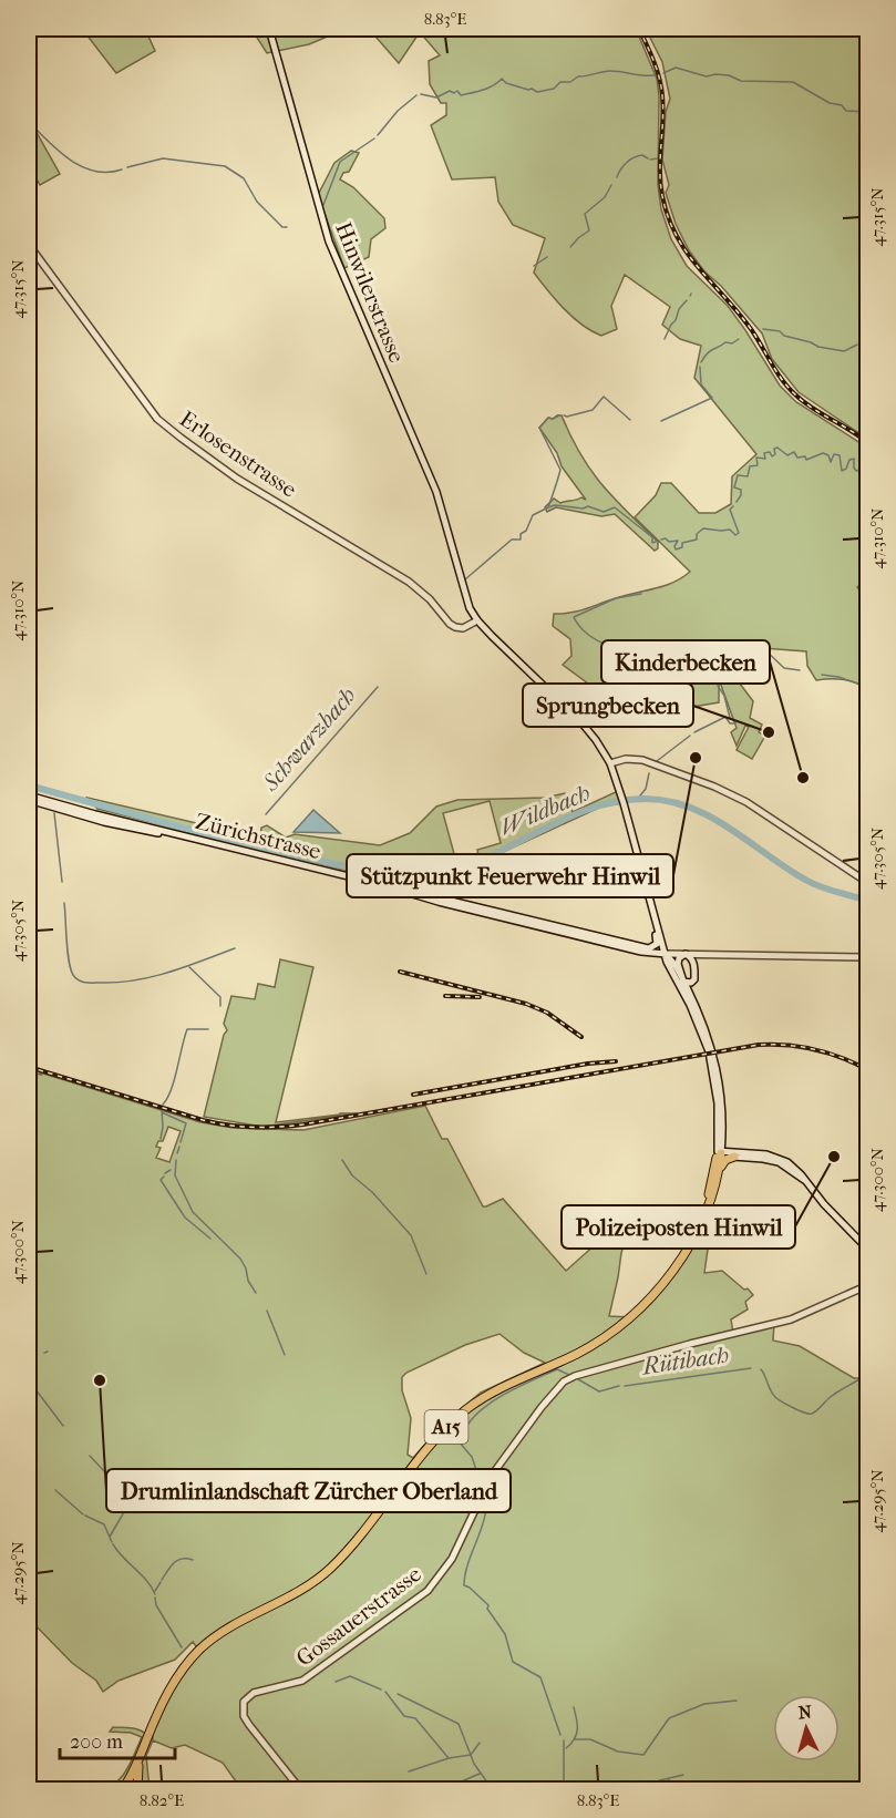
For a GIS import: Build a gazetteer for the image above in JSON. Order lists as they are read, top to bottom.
{
  "streets": {
    "highway": ["A15"],
    "main road": [
      "Hinwilerstrasse",
      "Erlosenstrasse",
      "Zürichstrasse",
      "Gossauerstrasse"
    ]
  },
  "crossings": [
    ["Hinwilerstrasse", "Erlosenstrasse"]
  ],
  "water": ["Schwarzbach", "Wildbach", "Rütibach"],
  "places": [
    "Sprungbecken",
    "Stützpunkt Feuerwehr Hinwil",
    "Kinderbecken",
    "Polizeiposten Hinwil",
    "Drumlinlandschaft Zürcher Oberland"
  ],
  "scale_bar": "200 m",
  "north": "top",
  "coordinates": [
    "8.83°E",
    "47.315°N",
    "47.310°N",
    "47.305°N",
    "47.300°N",
    "47.295°N",
    "8.82°E"
  ]
}
